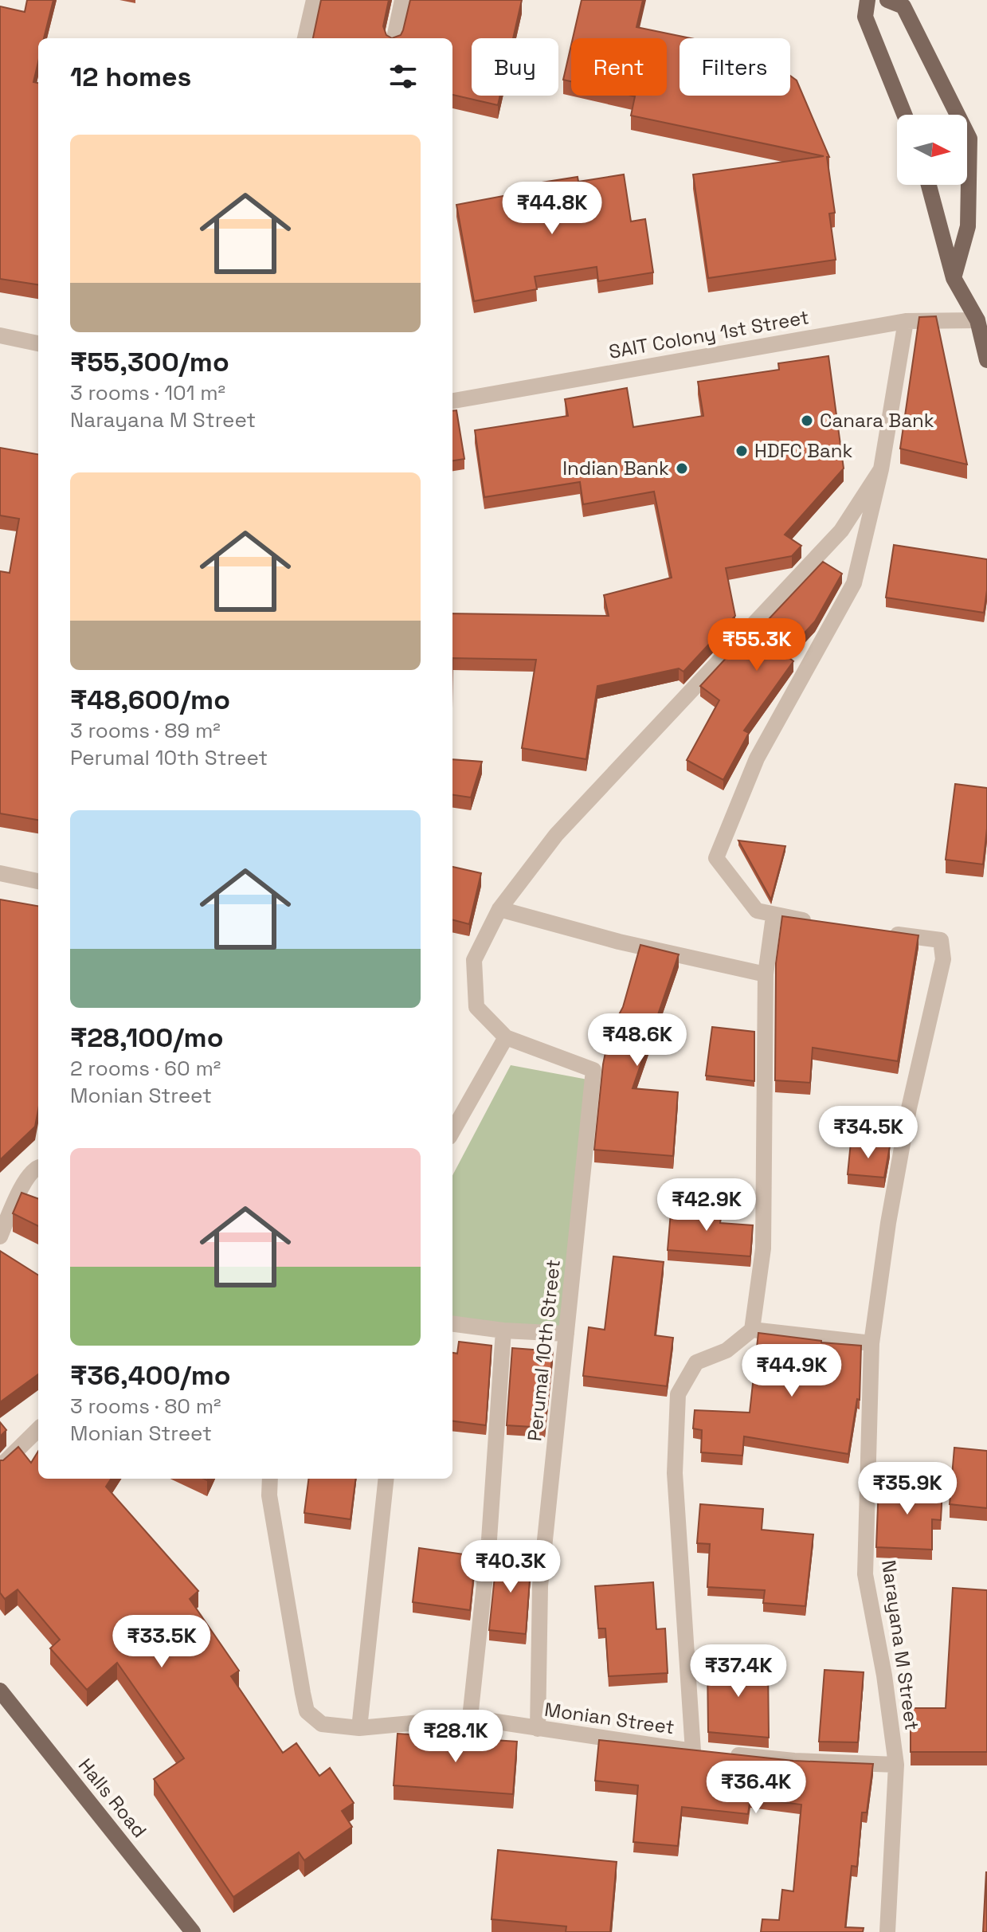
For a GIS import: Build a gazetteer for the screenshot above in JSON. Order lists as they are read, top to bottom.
{
  "streets": {
    "main road": ["Halls Road"],
    "street": [
      "SAIT Colony 1st Street",
      "Perumal 10th Street",
      "Narayana M Street",
      "Monian Street"
    ]
  },
  "crossings": [
    ["Perumal 10th Street", "Monian Street"],
    ["Narayana M Street", "Monian Street"]
  ],
  "places": ["Canara Bank", "HDFC Bank", "Indian Bank"],
  "north": "right",
  "page": {
    "chip": ["Buy", "Rent", "Filters"],
    "heading": "12 homes",
    "list": [
      {
        "name": "₹55,300/mo",
        "note": "3 rooms · 101 m² · Narayana M Street"
      },
      {
        "name": "₹48,600/mo",
        "note": "3 rooms · 89 m² · Perumal 10th Street"
      },
      {
        "name": "₹28,100/mo",
        "note": "2 rooms · 60 m² · Monian Street"
      },
      {
        "name": "₹36,400/mo",
        "note": "3 rooms · 80 m² · Monian Street"
      }
    ],
    "price": [
      "₹44.8K",
      "₹55.3K",
      "₹48.6K",
      "₹34.5K",
      "₹42.9K",
      "₹44.9K",
      "₹35.9K",
      "₹40.3K",
      "₹33.5K",
      "₹37.4K",
      "₹28.1K",
      "₹36.4K"
    ]
  }
}
